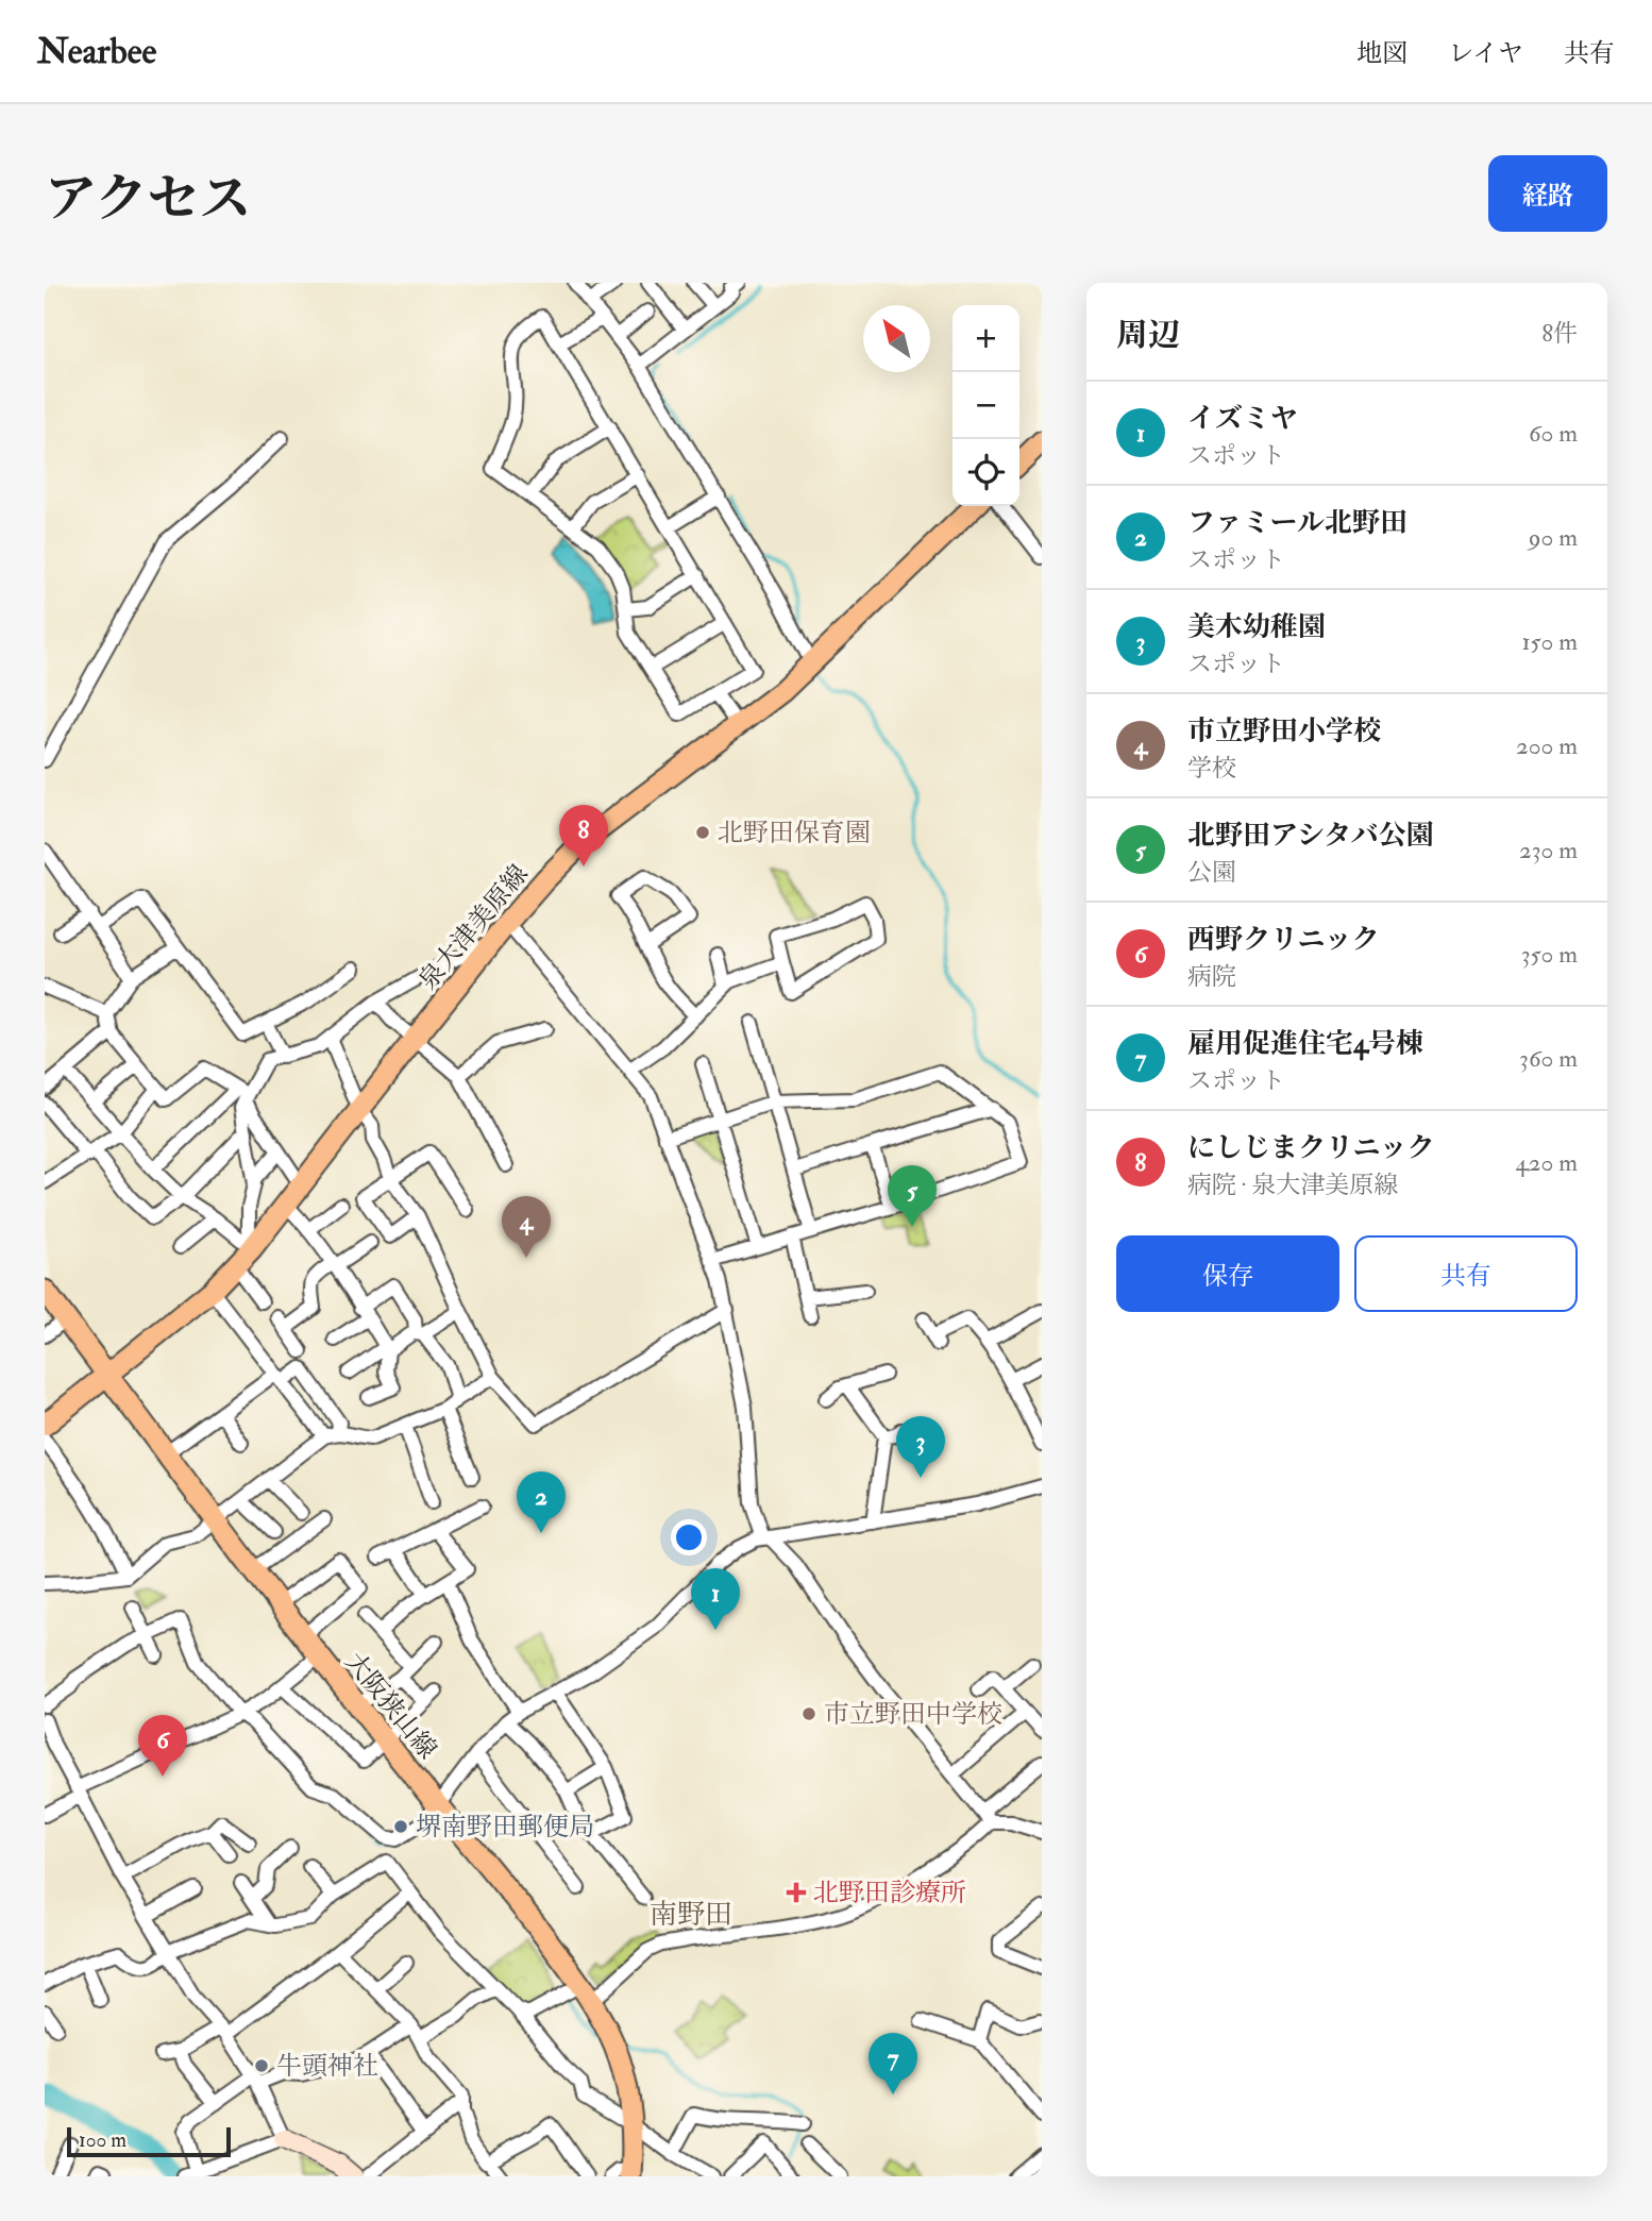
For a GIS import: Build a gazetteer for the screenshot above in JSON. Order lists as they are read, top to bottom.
{
  "streets": {
    "main road": ["泉大津美原線", "大阪狭山線"]
  },
  "crossings": [
    ["泉大津美原線", "大阪狭山線"]
  ],
  "districts": ["南野田"],
  "places": {
    "other": [
      "北野田保育園",
      "市立野田中学校",
      "堺南野田郵便局",
      "牛頭神社"
    ],
    "health": ["北野田診療所"]
  },
  "scale_bar": "100 m",
  "north": "top left",
  "page": {
    "header": "Nearbee",
    "nav": ["地図", "レイヤ", "共有"],
    "buttons": [
      "経路",
      ["保存", "共有"]
    ],
    "title": "アクセス",
    "heading": ["周辺", "8件"],
    "map_buttons": ["+", "−"],
    "list": [
      {
        "mark": "1",
        "name": "イズミヤ",
        "note": "スポット",
        "value": "60 m"
      },
      {
        "mark": "2",
        "name": "ファミール北野田",
        "note": "スポット",
        "value": "90 m"
      },
      {
        "mark": "3",
        "name": "美木幼稚園",
        "note": "スポット",
        "value": "150 m"
      },
      {
        "mark": "4",
        "name": "市立野田小学校",
        "note": "学校",
        "value": "200 m"
      },
      {
        "mark": "5",
        "name": "北野田アシタバ公園",
        "note": "公園",
        "value": "230 m"
      },
      {
        "mark": "6",
        "name": "西野クリニック",
        "note": "病院",
        "value": "350 m"
      },
      {
        "mark": "7",
        "name": "雇用促進住宅4号棟",
        "note": "スポット",
        "value": "360 m"
      },
      {
        "mark": "8",
        "name": "にしじまクリニック",
        "note": "病院 · 泉大津美原線",
        "value": "420 m"
      }
    ],
    "pins": [
      "8",
      "5",
      "4",
      "3",
      "2",
      "1",
      "6",
      "7"
    ],
    "scale": "100 m"
  }
}
